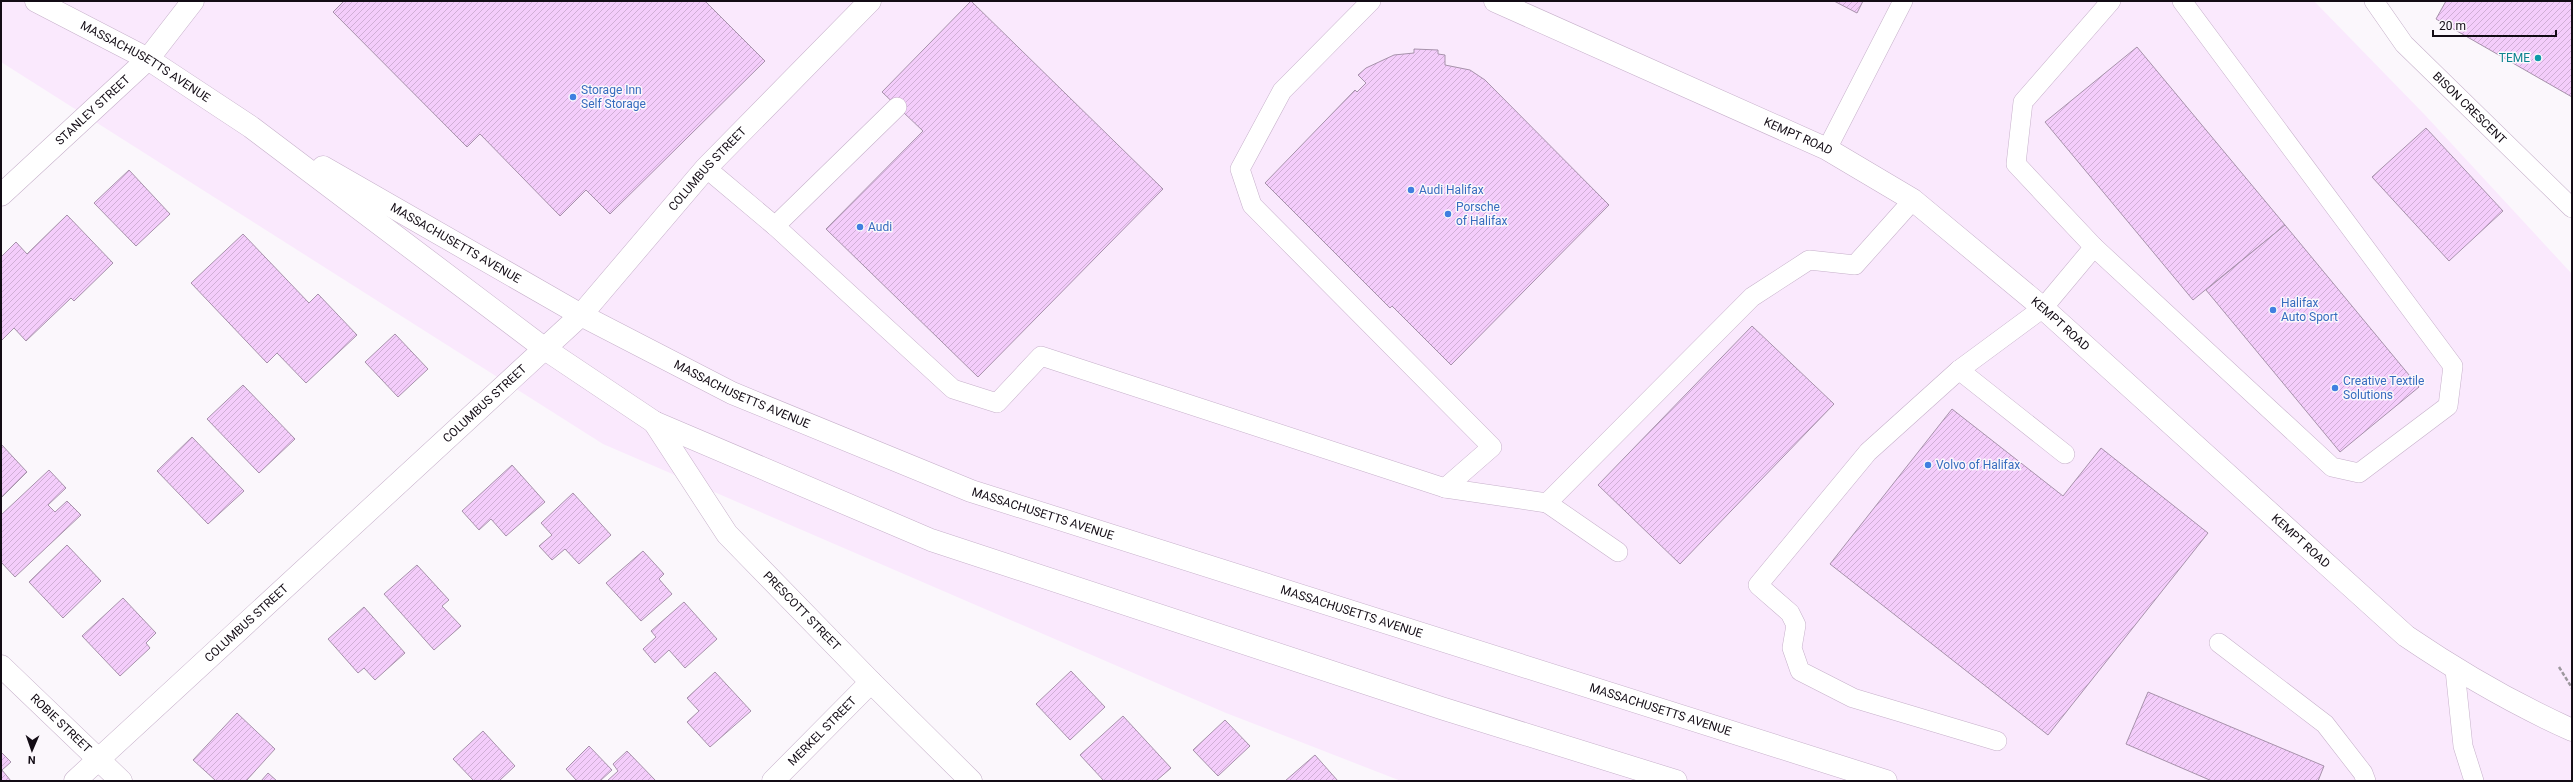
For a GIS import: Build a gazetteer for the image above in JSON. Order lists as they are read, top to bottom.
{
  "streets": {
    "main road": [
      "MASSACHUSETTS AVENUE",
      "STANLEY STREET",
      "KEMPT ROAD",
      "COLUMBUS STREET",
      "PRESCOTT STREET",
      "ROBIE STREET",
      "MERKEL STREET"
    ],
    "lane": ["BISON CRESCENT"]
  },
  "crossings": [
    ["MASSACHUSETTS AVENUE", "STANLEY STREET"],
    ["MASSACHUSETTS AVENUE", "COLUMBUS STREET"],
    ["MASSACHUSETTS AVENUE", "PRESCOTT STREET"],
    ["COLUMBUS STREET", "ROBIE STREET"],
    ["PRESCOTT STREET", "MERKEL STREET"]
  ],
  "places": [
    "TEME",
    "Storage Inn Self Storage",
    "Audi Halifax",
    "Porsche of Halifax",
    "Audi",
    "Halifax Auto Sport",
    "Creative Textile Solutions",
    "Volvo of Halifax"
  ],
  "scale_bar": "20 m",
  "north": "bottom"
}
